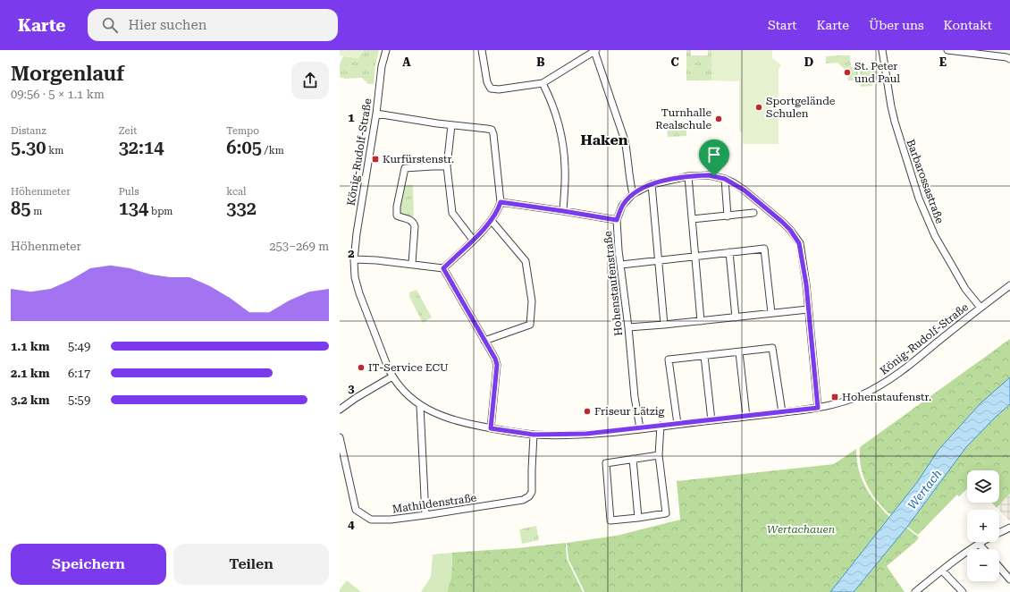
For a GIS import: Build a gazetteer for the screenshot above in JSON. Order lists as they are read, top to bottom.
{
  "streets": {
    "street": [
      "König-Rudolf-Straße",
      "Barbarossastraße",
      "Hohenstaufenstraße",
      "Mathildenstraße"
    ]
  },
  "crossings": [
    ["König-Rudolf-Straße", "Barbarossastraße"],
    ["König-Rudolf-Straße", "Hohenstaufenstraße"],
    ["König-Rudolf-Straße", "Mathildenstraße"]
  ],
  "districts": ["Haken"],
  "water": ["Wertach"],
  "parks": ["Wertachauen"],
  "places": {
    "other": [
      "St. Peter und Paul",
      "Sportgelände Schulen",
      "Turnhalle Realschule",
      "IT-Service ECU",
      "Friseur Lätzig"
    ],
    "transit": ["Kurfürstenstr.", "Hohenstaufenstr."]
  },
  "page": {
    "header": "Karte",
    "search": "Hier suchen",
    "nav": [
      "Start",
      "Karte",
      "Über uns",
      "Kontakt"
    ],
    "heading": ["Morgenlauf", "09:56 · 5 × 1.1 km"],
    "stats": [
      ["Distanz", "5.30 km"],
      ["Zeit", "32:14"],
      ["Tempo", "6:05 /km"],
      ["Höhenmeter", "85 m"],
      ["Puls", "134 bpm"],
      ["kcal", "332"]
    ],
    "chart": ["Höhenmeter", "253–269 m"],
    "list": [
      {
        "name": "1.1 km",
        "note": "5:49"
      },
      {
        "name": "2.1 km",
        "note": "6:17"
      },
      {
        "name": "3.2 km",
        "note": "5:59"
      }
    ],
    "map_buttons": ["+", "−"],
    "buttons": ["Speichern", "Teilen"]
  },
  "grid": {
    "columns": [
      "A",
      "B",
      "C",
      "D",
      "E"
    ],
    "rows": [
      "1",
      "2",
      "3",
      "4"
    ]
  }
}
